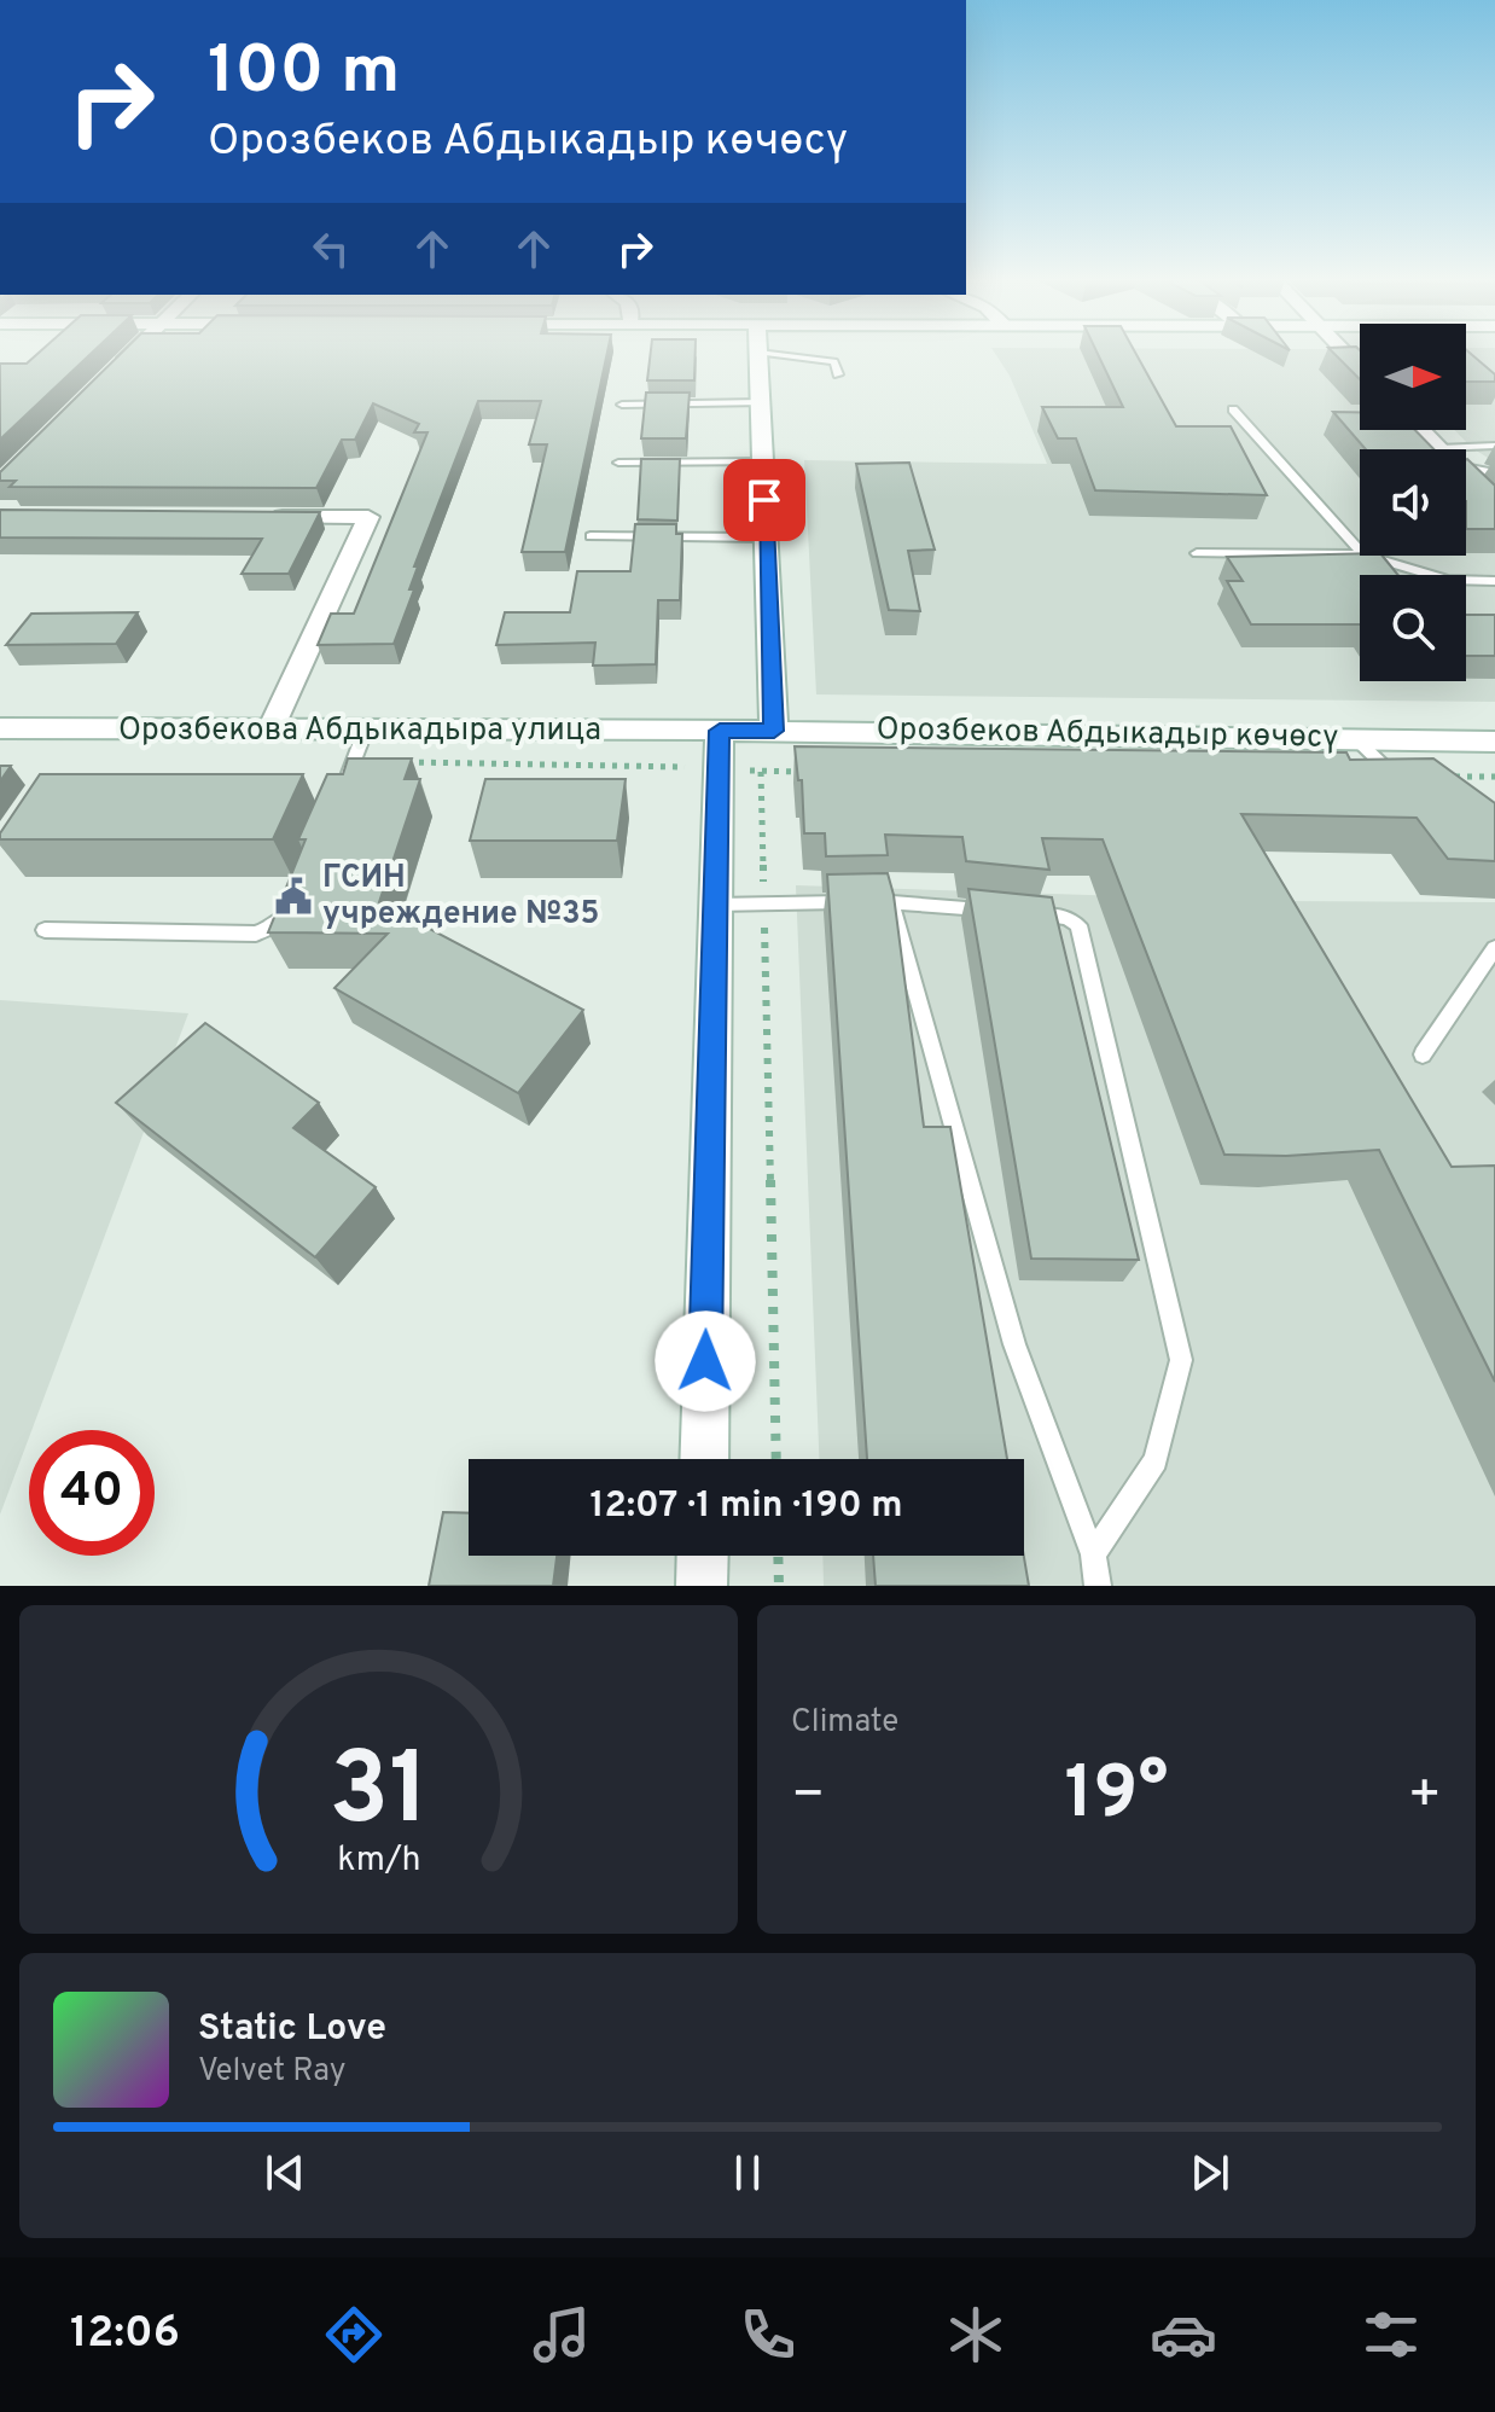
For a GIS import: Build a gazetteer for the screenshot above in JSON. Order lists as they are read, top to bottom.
{
  "streets": {
    "street": ["Орозбекова Абдыкадыра улица", "Орозбеков Абдыкадыр көчөсү"]
  },
  "crossings": [
    ["Орозбекова Абдыкадыра улица", "Орозбеков Абдыкадыр көчөсү"]
  ],
  "places": {
    "public building": ["ГСИН учреждение №35"]
  },
  "north": "right",
  "page": {
    "turn": ["100 m", "Орозбеков Абдыкадыр көчөсү"],
    "limit": "40",
    "trip": "12:07 · 1 min · 190 m",
    "tile": "Climate",
    "heat": ["−", "19°", "+"],
    "song": ["Static Love", "Velvet Ray"],
    "tabs": "12:06",
    "gauge": ["31", "km/h"]
  }
}
